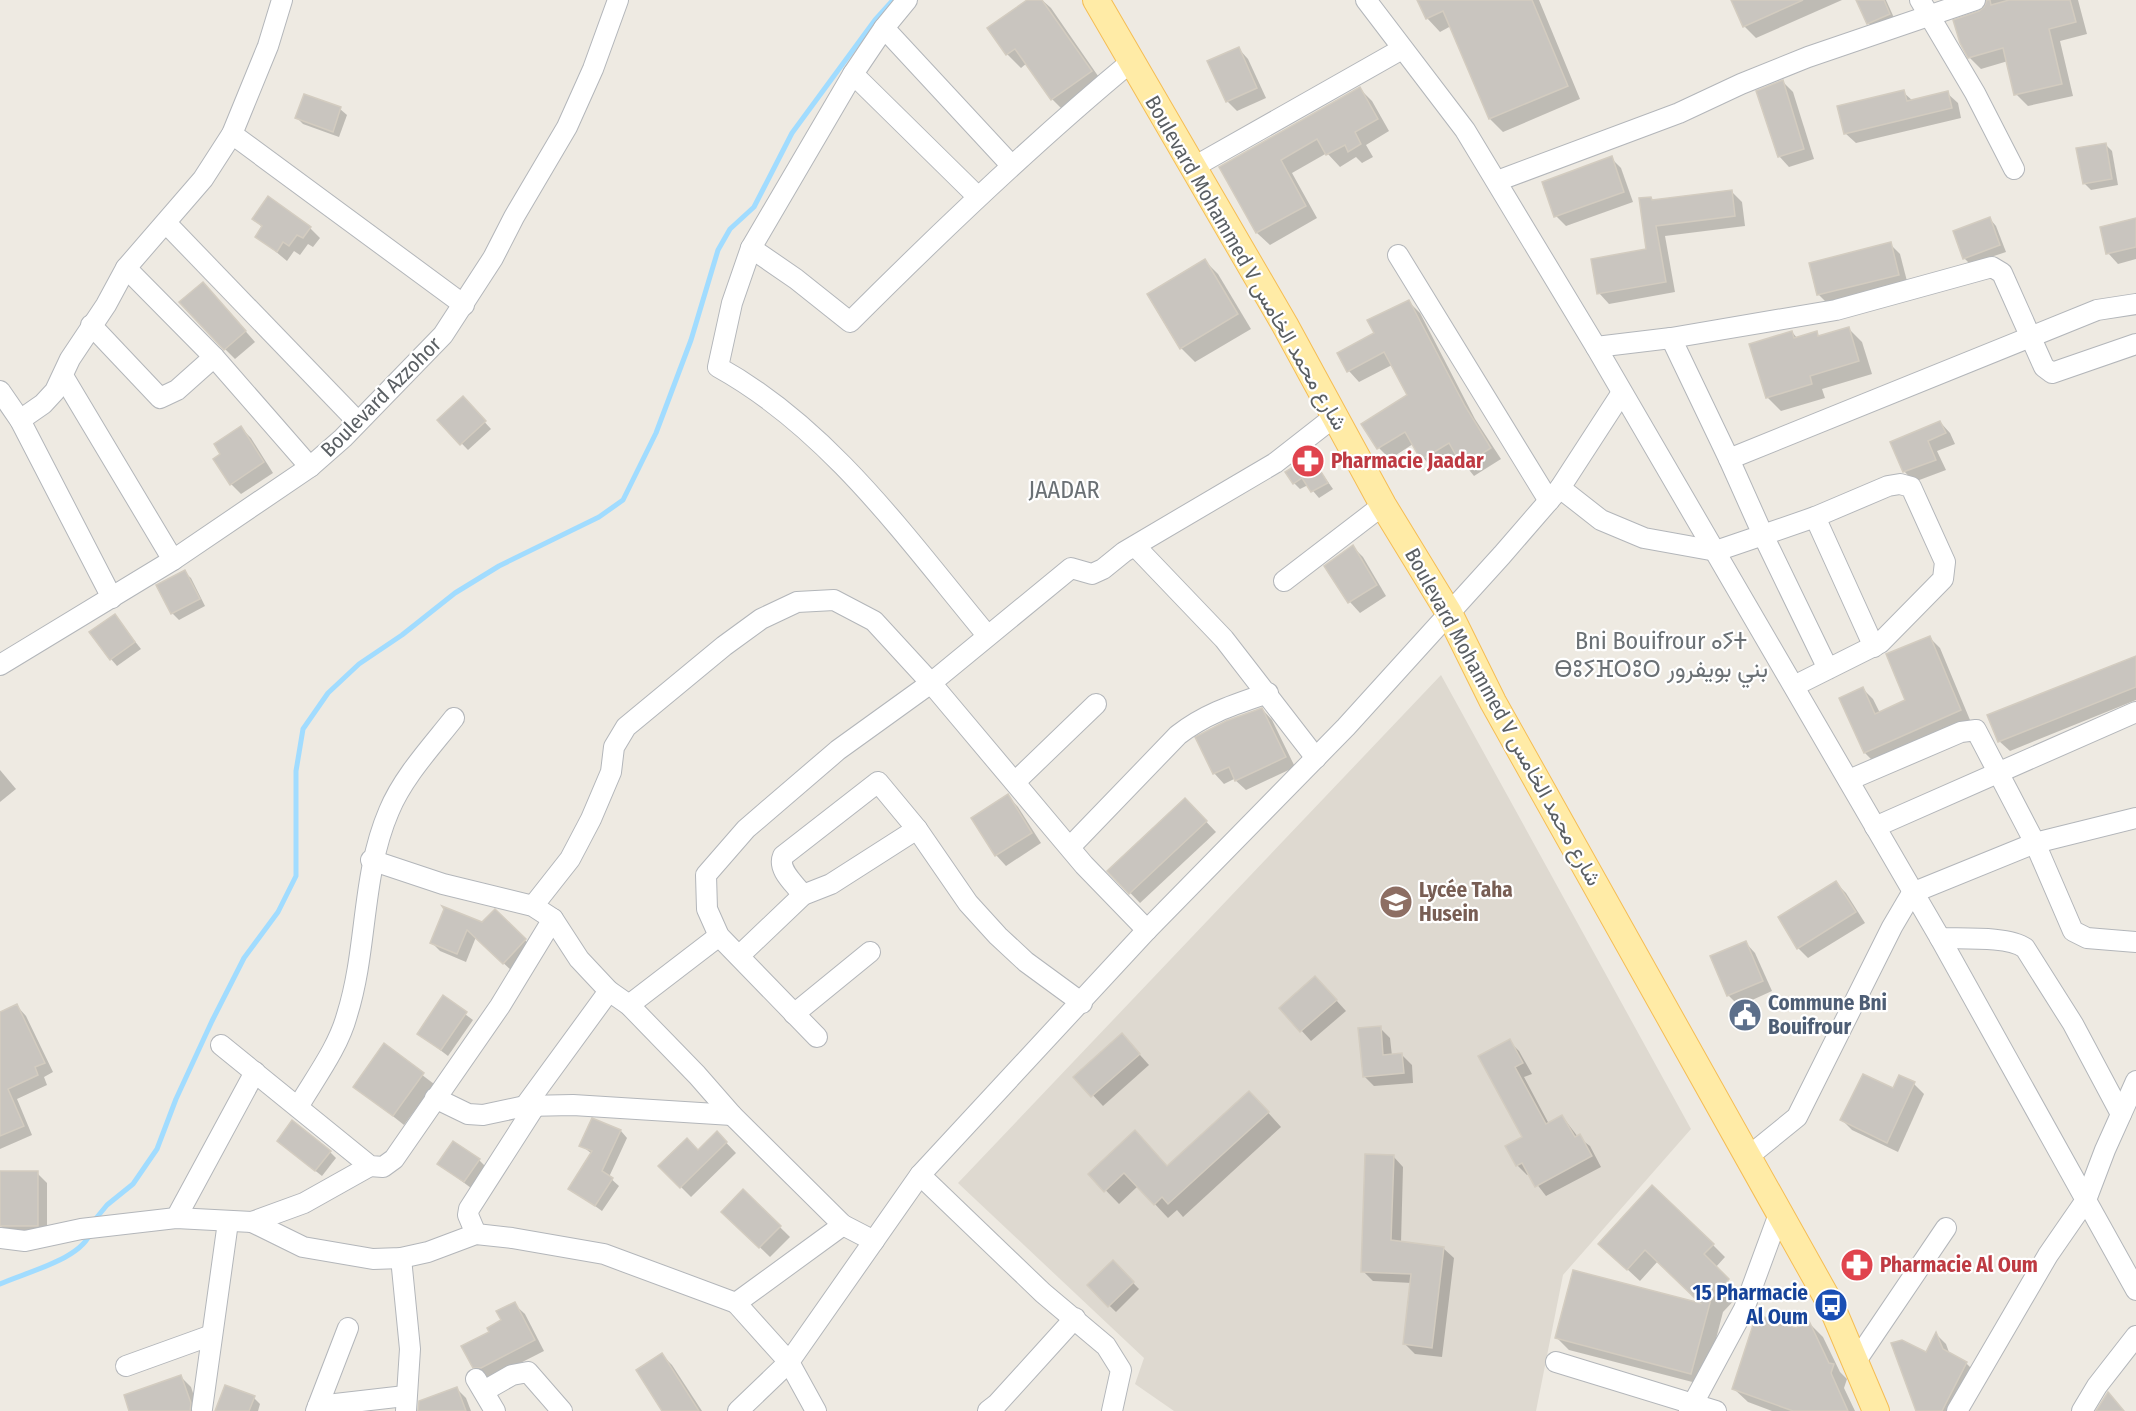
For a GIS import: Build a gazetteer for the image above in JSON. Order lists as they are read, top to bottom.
{
  "streets": {
    "main road": ["Boulevard Mohammed V شارع محمد الخامس"],
    "street": ["Boulevard Azzohor"]
  },
  "districts": ["JAADAR", "Bni Bouifrour ⴰⵢⵜ ⴱⵓⵢⴼⵔⵓⵔ بني بويفرور"],
  "places": {
    "pharmacy": ["Pharmacie Jaadar", "Pharmacie Al Oum"],
    "school or university": ["Lycée Taha Husein"],
    "public building": ["Commune Bni Bouifrour"],
    "bus stop": ["15 Pharmacie Al Oum"]
  }
}
